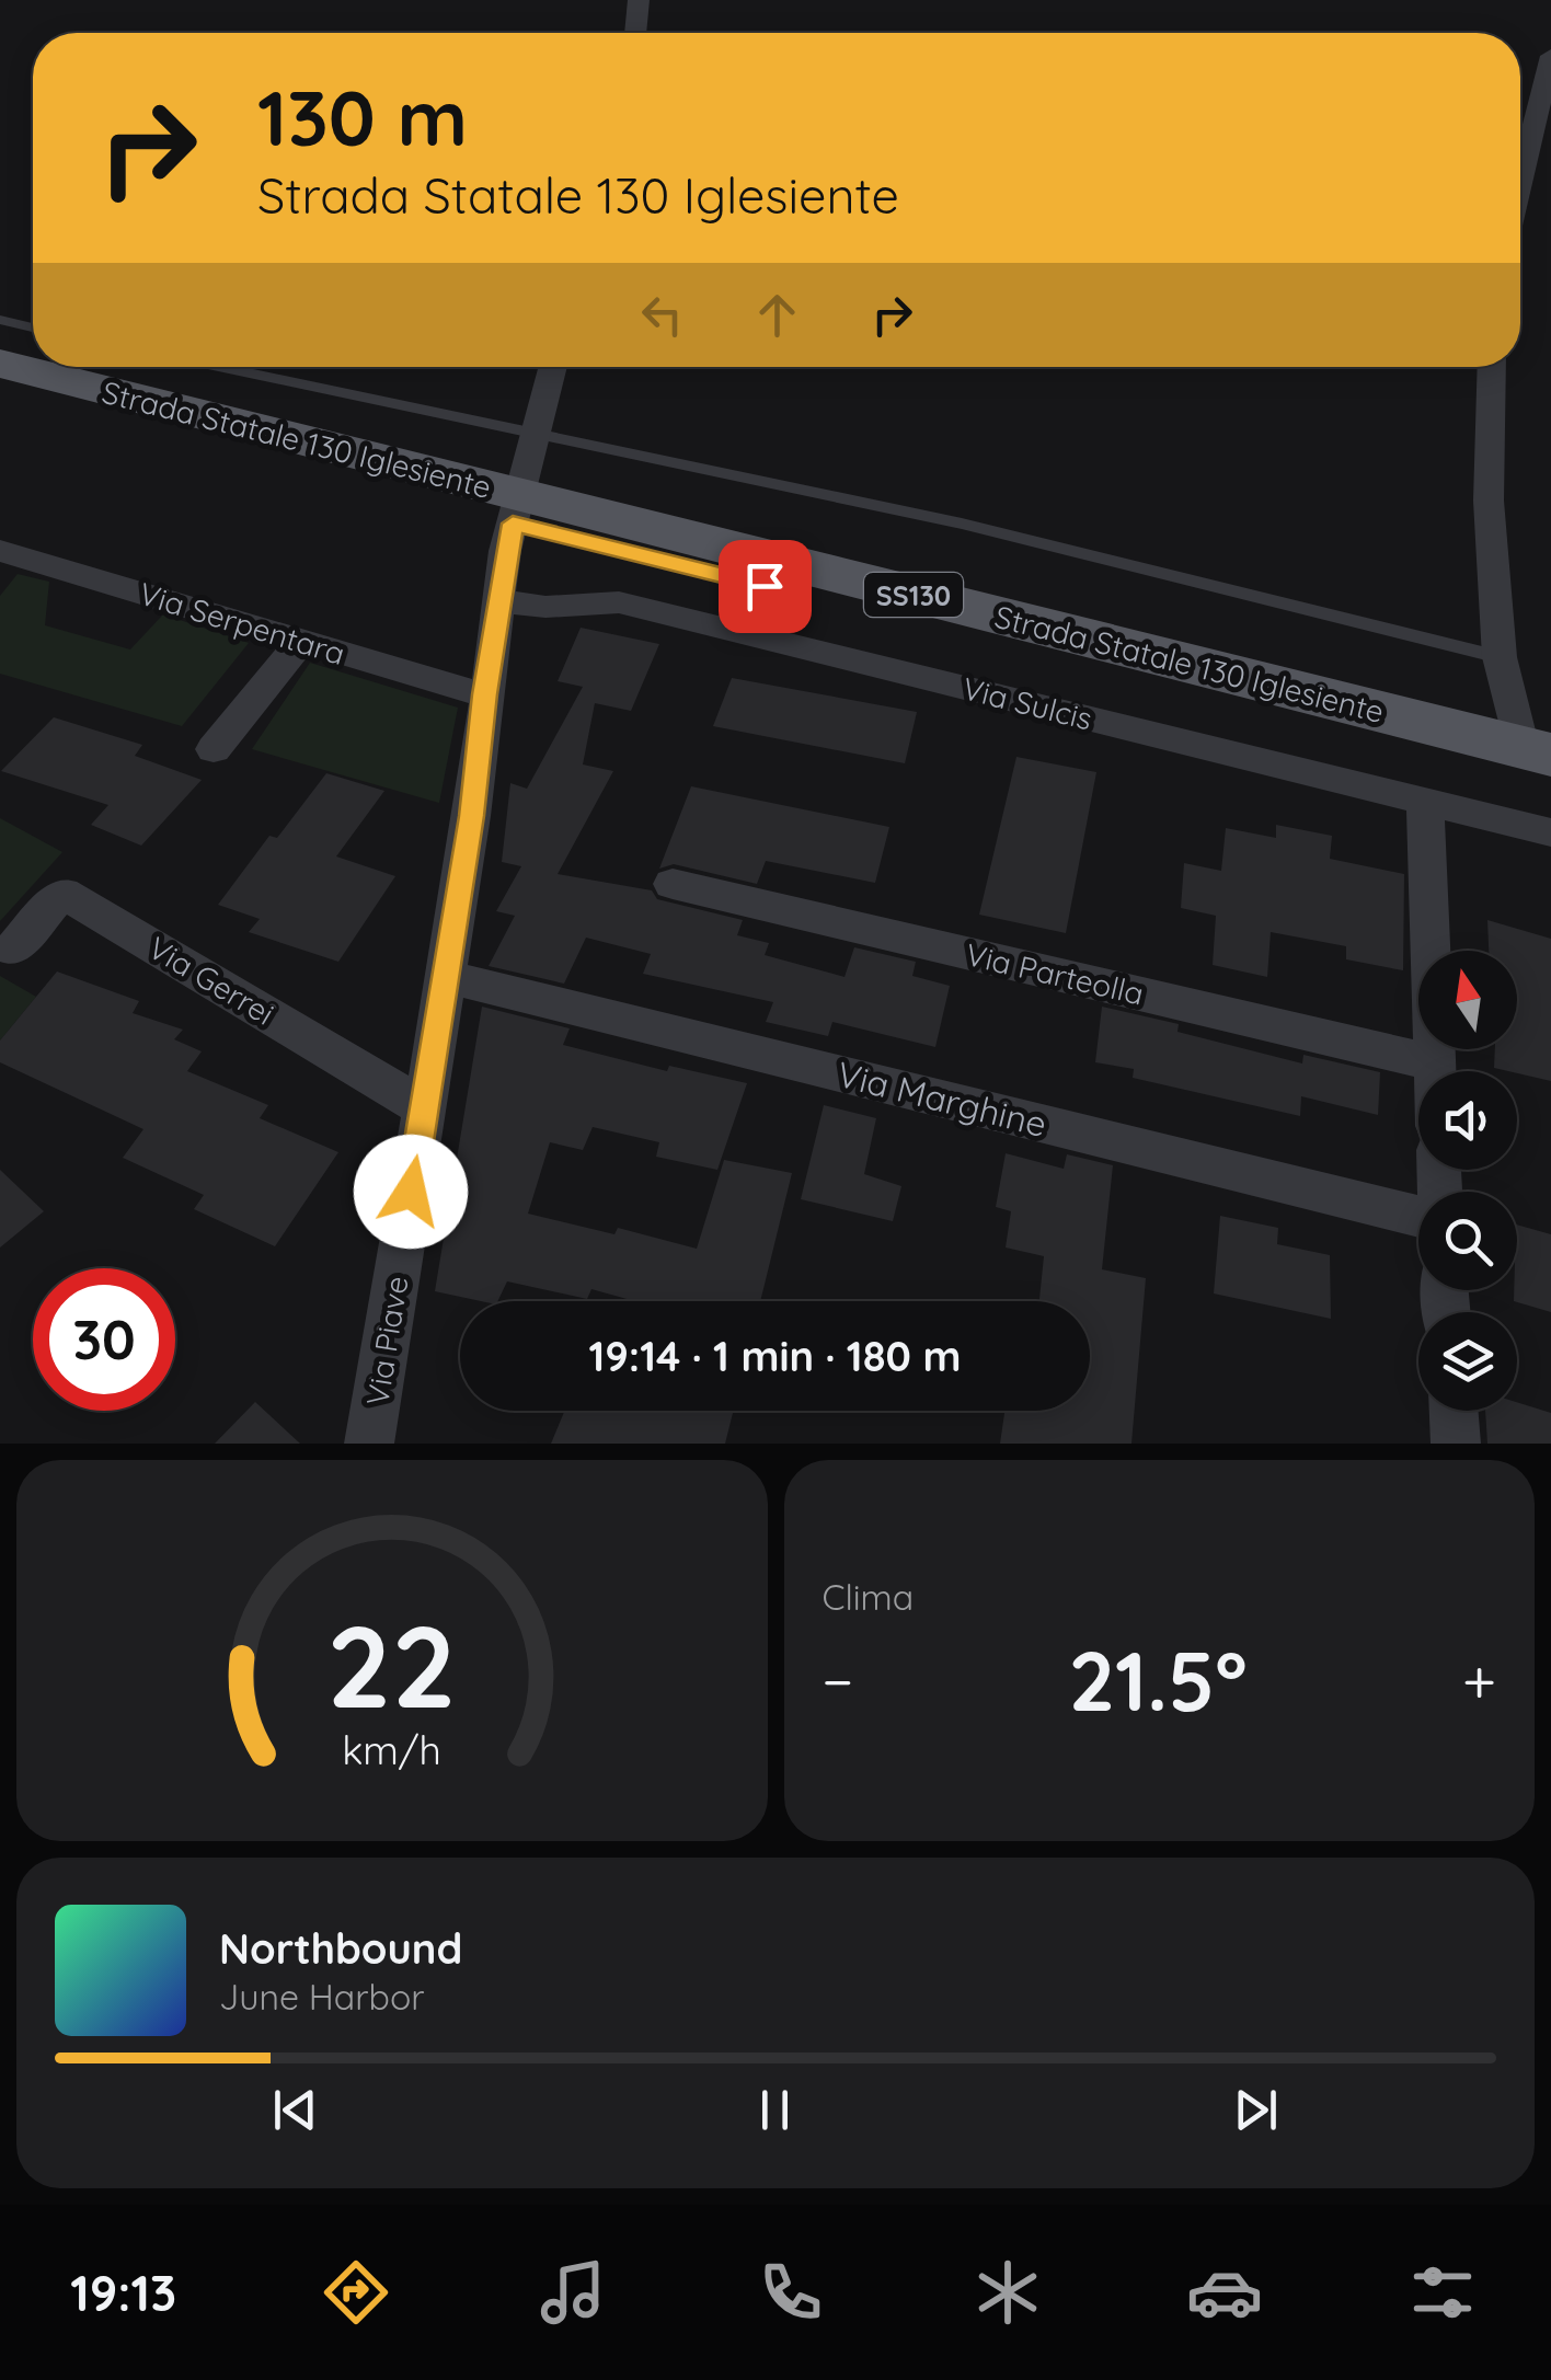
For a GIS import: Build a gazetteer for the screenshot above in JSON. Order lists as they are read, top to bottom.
{
  "streets": {
    "main road": ["Strada Statale 130 Iglesiente", "SS130"],
    "street": [
      "Via Serpentara",
      "Via Sulcis",
      "Via Parteolla",
      "Via Gerrei",
      "Via Marghine",
      "Via Piave"
    ]
  },
  "crossings": [
    ["Strada Statale 130 Iglesiente", "Via Piave"],
    ["Via Serpentara", "Via Piave"],
    ["Via Sulcis", "Via Piave"],
    ["Via Gerrei", "Via Piave"],
    ["Via Marghine", "Via Piave"]
  ],
  "north": "top",
  "page": {
    "turn": ["130 m", "Strada Statale 130 Iglesiente"],
    "limit": "30",
    "trip": "19:14 · 1 min · 180 m",
    "tile": "Clima",
    "heat": ["−", "21.5°", "+"],
    "song": ["Northbound", "June Harbor"],
    "tabs": "19:13",
    "gauge": ["22", "km/h"]
  }
}
